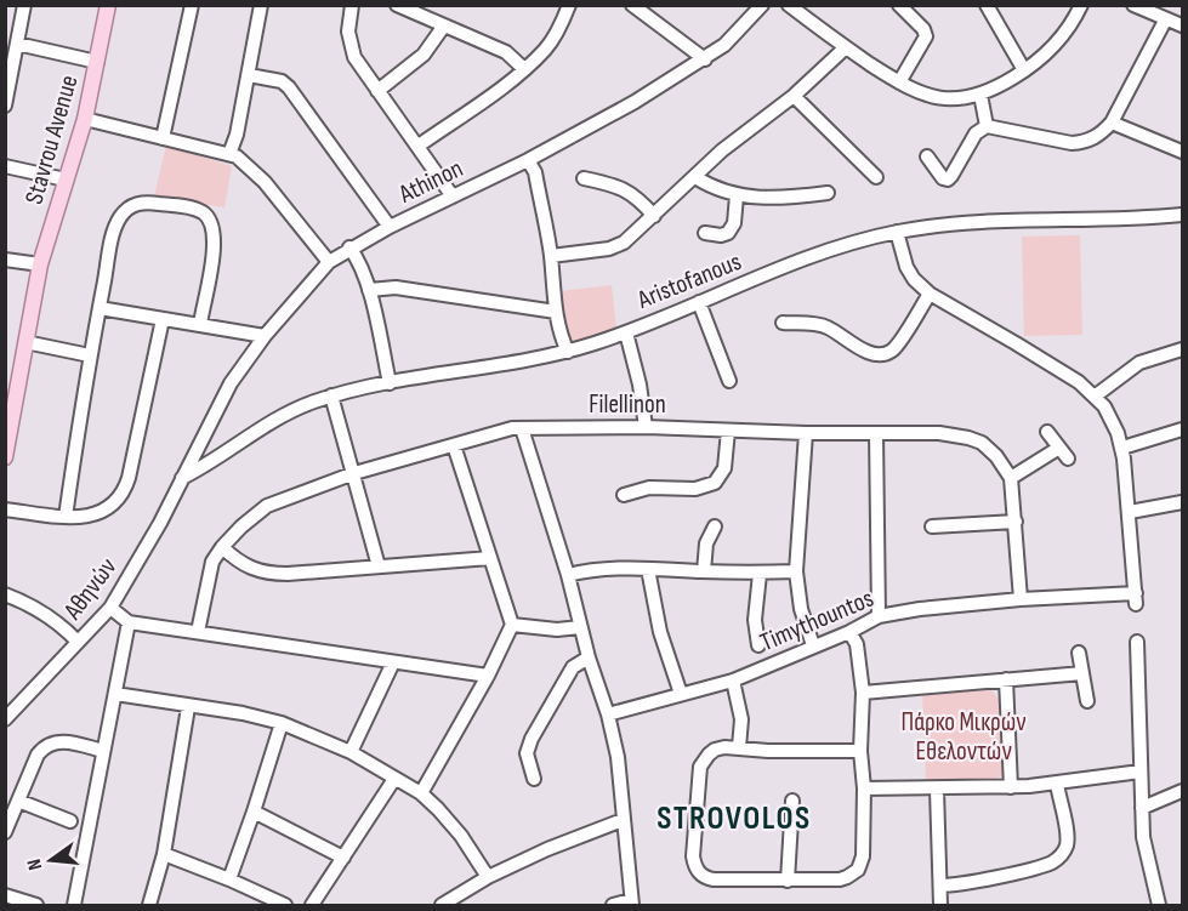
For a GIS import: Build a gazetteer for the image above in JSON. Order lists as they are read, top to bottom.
{
  "streets": {
    "main road": ["Stavrou Avenue"],
    "street": [
      "Athinon",
      "Aristofanous",
      "Filellinon",
      "Αθηνών",
      "Timythountos"
    ]
  },
  "crossings": [
    ["Athinon", "Aristofanous"],
    ["Athinon", "Αθηνών"],
    ["Aristofanous", "Αθηνών"]
  ],
  "districts": ["STROVOLOS"],
  "parks": ["Πάρκο Μικρών Εθελοντών"],
  "north": "left"
}
